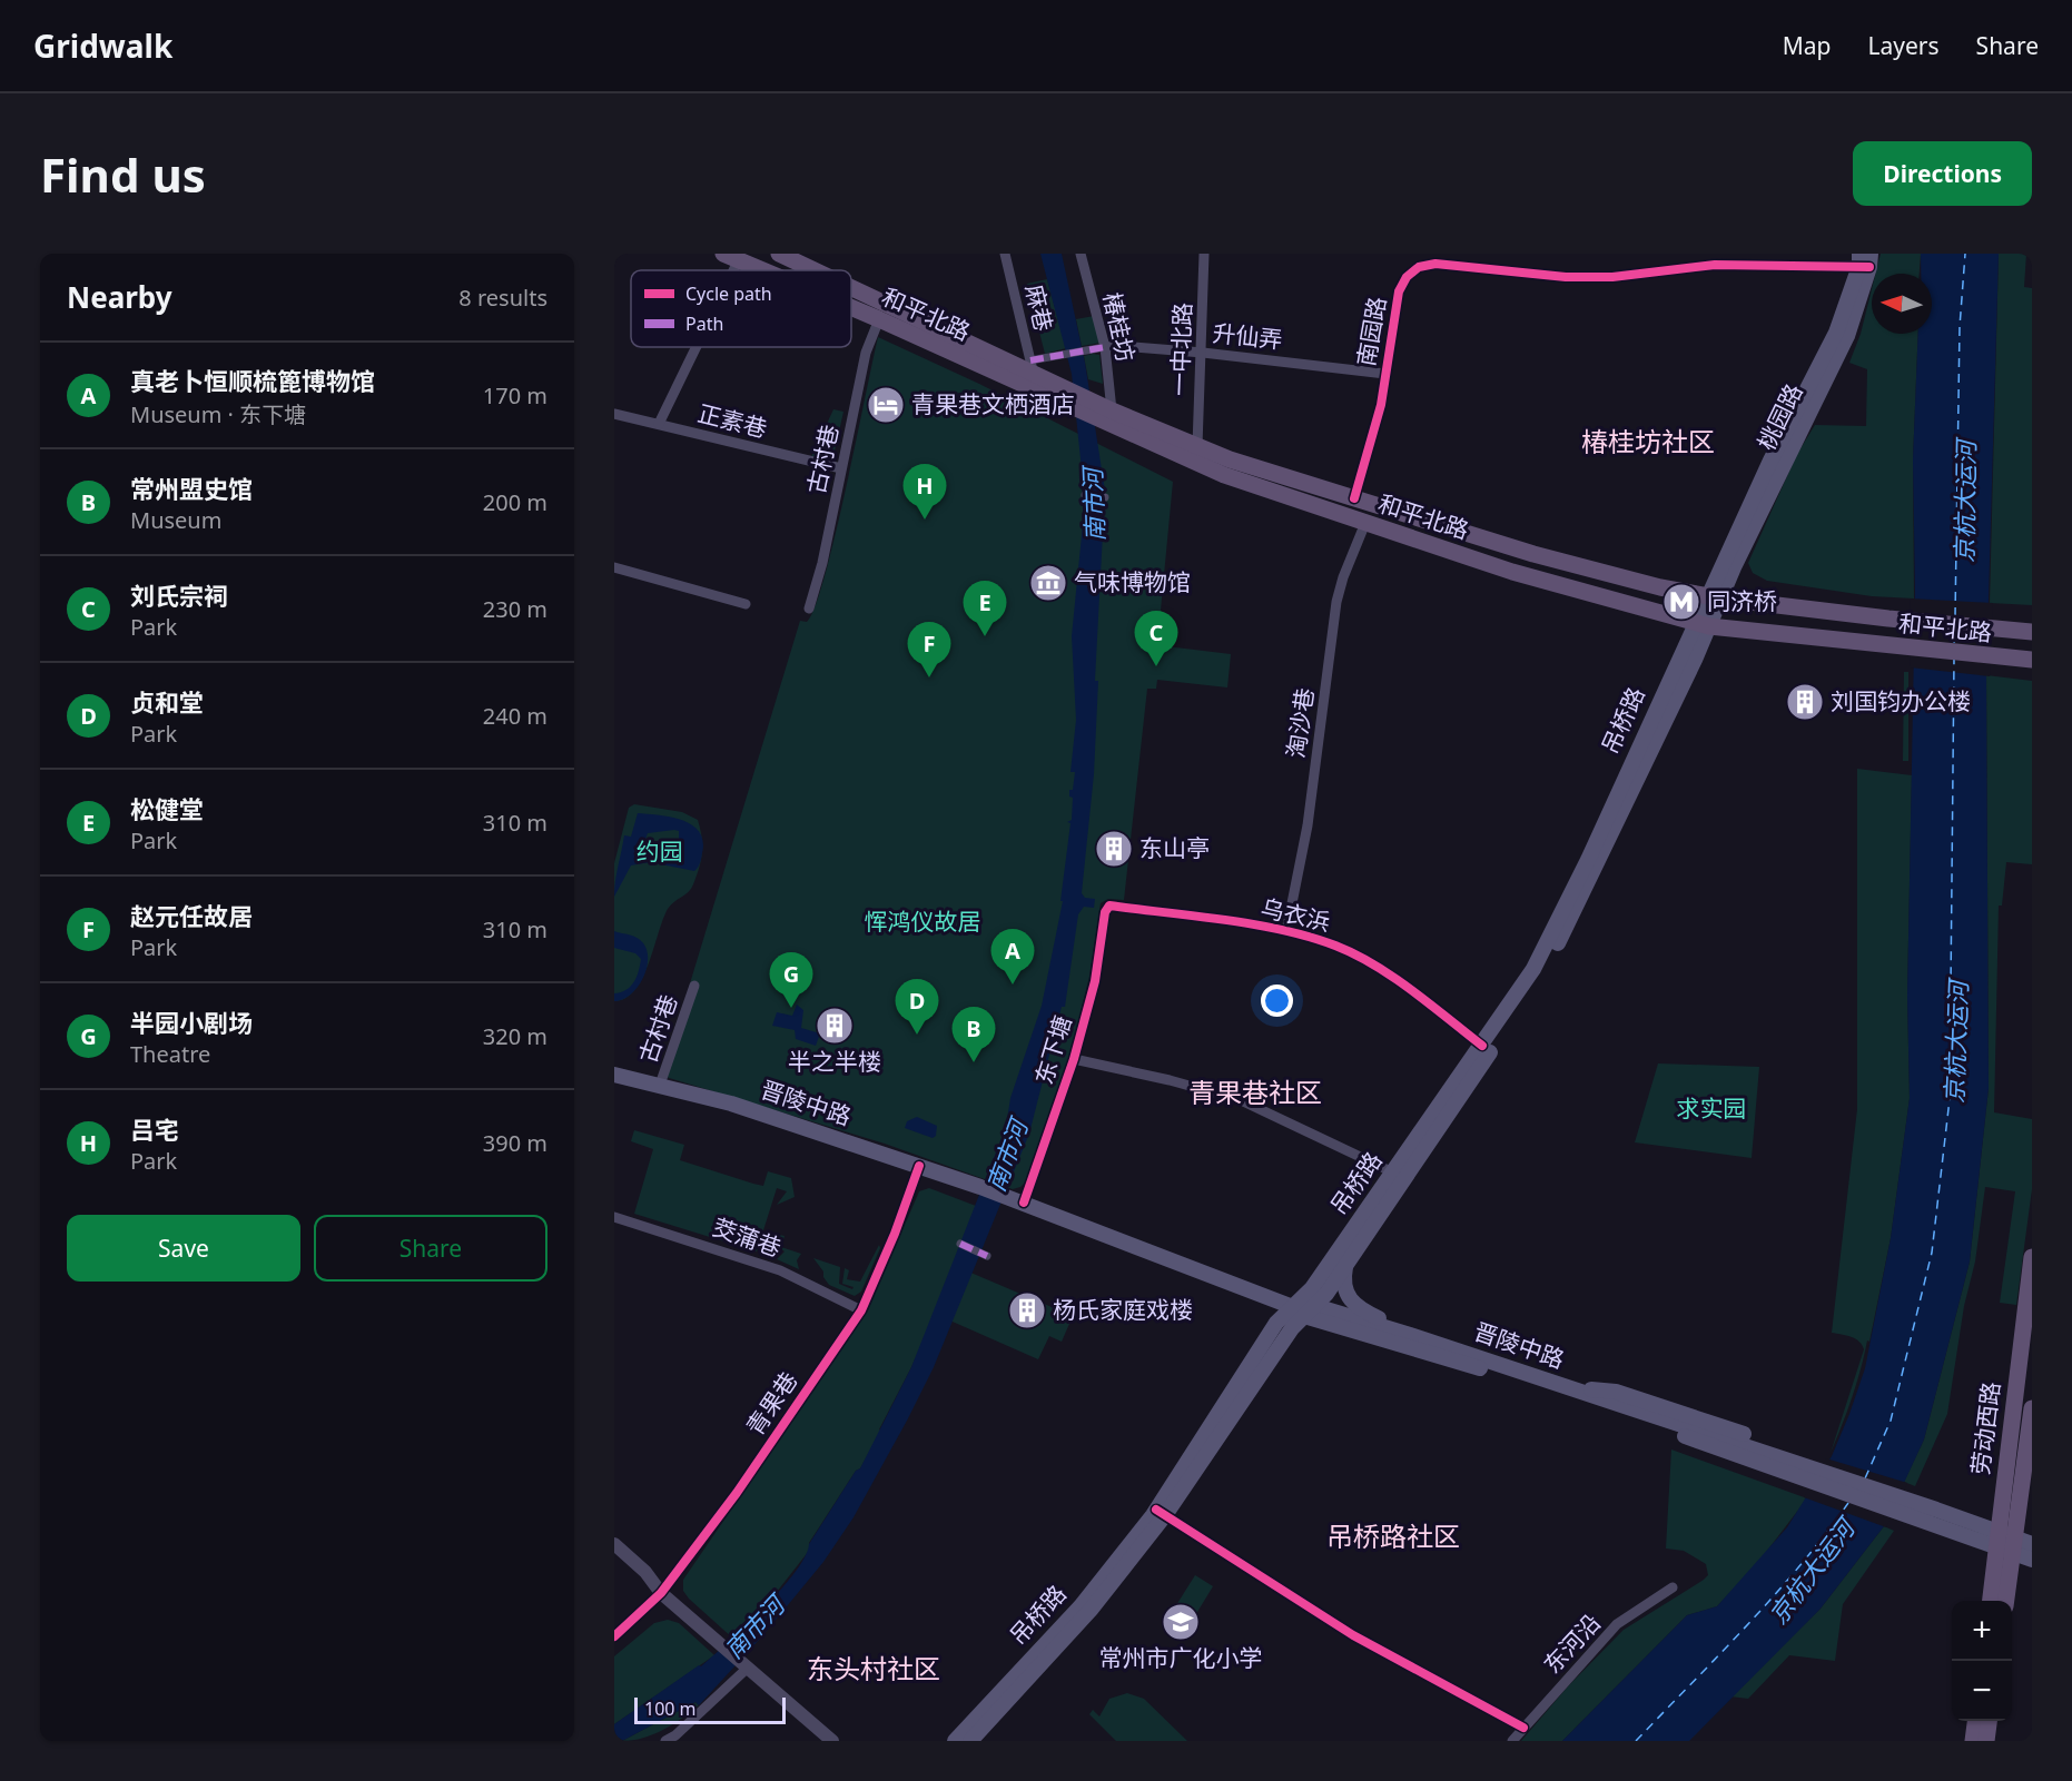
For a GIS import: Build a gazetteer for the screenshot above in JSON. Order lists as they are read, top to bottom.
{
  "streets": {
    "main road": [
      "和平北路",
      "桃园路",
      "吊桥路",
      "晋陵中路",
      "劳动西路"
    ],
    "street": [
      "麻巷",
      "椿桂坊",
      "南园路",
      "升仙弄",
      "一中北路",
      "正素巷",
      "古村巷",
      "淘沙巷",
      "乌衣浜",
      "东下塘",
      "茭蒲巷",
      "青果巷",
      "东河沿"
    ]
  },
  "crossings": [
    ["麻巷", "和平北路"],
    ["和平北路", "椿桂坊"],
    ["和平北路", "南园路"],
    ["和平北路", "一中北路"],
    ["和平北路", "桃园路"],
    ["和平北路", "古村巷"],
    ["和平北路", "吊桥路"],
    ["和平北路", "淘沙巷"],
    ["椿桂坊", "升仙弄"],
    ["南园路", "升仙弄"],
    ["南园路", "桃园路"],
    ["升仙弄", "一中北路"],
    ["桃园路", "吊桥路"],
    ["正素巷", "古村巷"],
    ["古村巷", "晋陵中路"],
    ["吊桥路", "乌衣浜"],
    ["吊桥路", "晋陵中路"],
    ["淘沙巷", "乌衣浜"],
    ["乌衣浜", "东下塘"],
    ["东下塘", "晋陵中路"],
    ["晋陵中路", "青果巷"],
    ["晋陵中路", "劳动西路"],
    ["茭蒲巷", "青果巷"]
  ],
  "districts": [
    "椿桂坊社区",
    "青果巷社区",
    "吊桥路社区",
    "东头村社区"
  ],
  "water": ["京杭大运河", "南市河"],
  "parks": ["约园", "恽鸿仪故居", "求实园"],
  "places": {
    "hotel": ["青果巷文栖酒店"],
    "museum": ["气味博物馆"],
    "metro station": ["同济桥"],
    "building": [
      "刘国钧办公楼",
      "东山亭",
      "半之半楼",
      "杨氏家庭戏楼"
    ],
    "school or university": ["常州市广化小学"]
  },
  "legend": ["Cycle path", "Path"],
  "scale_bar": "100 m",
  "north": "left",
  "page": {
    "header": "Gridwalk",
    "nav": ["Map", "Layers", "Share"],
    "buttons": [
      "Directions",
      ["Save", "Share"]
    ],
    "title": "Find us",
    "heading": ["Nearby", "8 results"],
    "list": [
      {
        "mark": "A",
        "name": "真老卜恒顺梳篦博物馆",
        "note": "Museum · 东下塘",
        "value": "170 m"
      },
      {
        "mark": "B",
        "name": "常州盟史馆",
        "note": "Museum",
        "value": "200 m"
      },
      {
        "mark": "C",
        "name": "刘氏宗祠",
        "note": "Park",
        "value": "230 m"
      },
      {
        "mark": "D",
        "name": "贞和堂",
        "note": "Park",
        "value": "240 m"
      },
      {
        "mark": "E",
        "name": "松健堂",
        "note": "Park",
        "value": "310 m"
      },
      {
        "mark": "F",
        "name": "赵元任故居",
        "note": "Park",
        "value": "310 m"
      },
      {
        "mark": "G",
        "name": "半园小剧场",
        "note": "Theatre",
        "value": "320 m"
      },
      {
        "mark": "H",
        "name": "吕宅",
        "note": "Park",
        "value": "390 m"
      }
    ],
    "pins": [
      "H",
      "E",
      "C",
      "F",
      "A",
      "G",
      "D",
      "B"
    ],
    "map_buttons": ["+", "−"],
    "scale": "100 m"
  }
}
